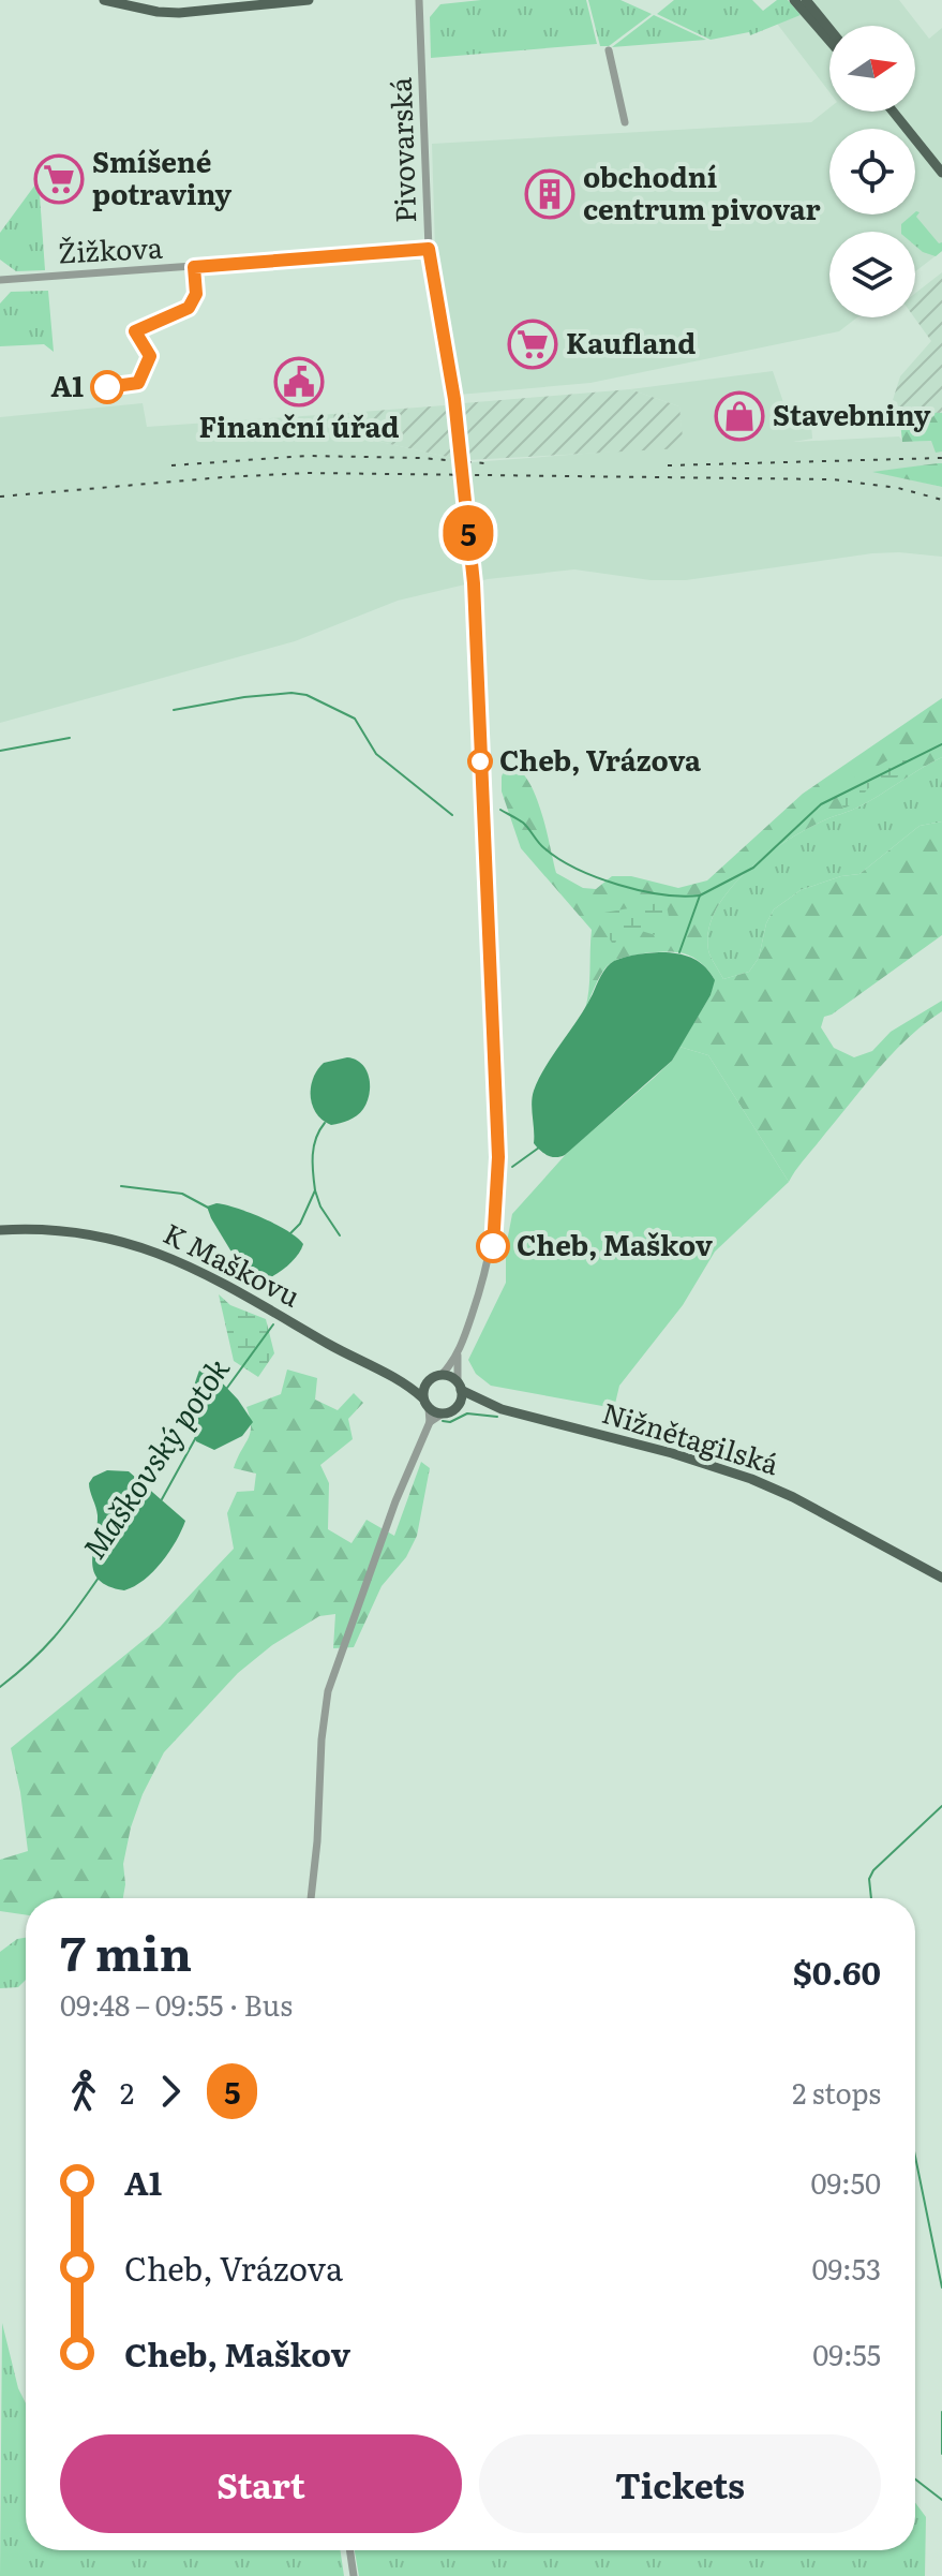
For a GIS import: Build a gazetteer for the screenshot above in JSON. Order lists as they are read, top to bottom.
{
  "streets": {
    "main road": ["K Maškovu", "Nižnětagilská"],
    "street": ["Pivovarská", "Žižkova"]
  },
  "crossings": [
    ["Pivovarská", "Žižkova"],
    ["K Maškovu", "Nižnětagilská"]
  ],
  "water": ["Maškovský potok"],
  "places": {
    "supermarket": ["Smíšené potraviny", "Kaufland"],
    "building": ["obchodní centrum pivovar"],
    "public building": ["Finanční úřad"],
    "other": ["A1", "Cheb, Vrázova", "Cheb, Maškov"],
    "shop": ["Stavebniny"]
  },
  "lines": ["bus line 5"],
  "north": "right",
  "page": {
    "on_map": "5",
    "heading": ["7 min", "09:48 – 09:55 · Bus", "$0.60"],
    "legs": ["2", "5", "2 stops"],
    "list": [
      {
        "name": "A1",
        "value": "09:50"
      },
      {
        "name": "Cheb, Vrázova",
        "value": "09:53"
      },
      {
        "name": "Cheb, Maškov",
        "value": "09:55"
      }
    ],
    "buttons": ["Start", "Tickets"]
  }
}
